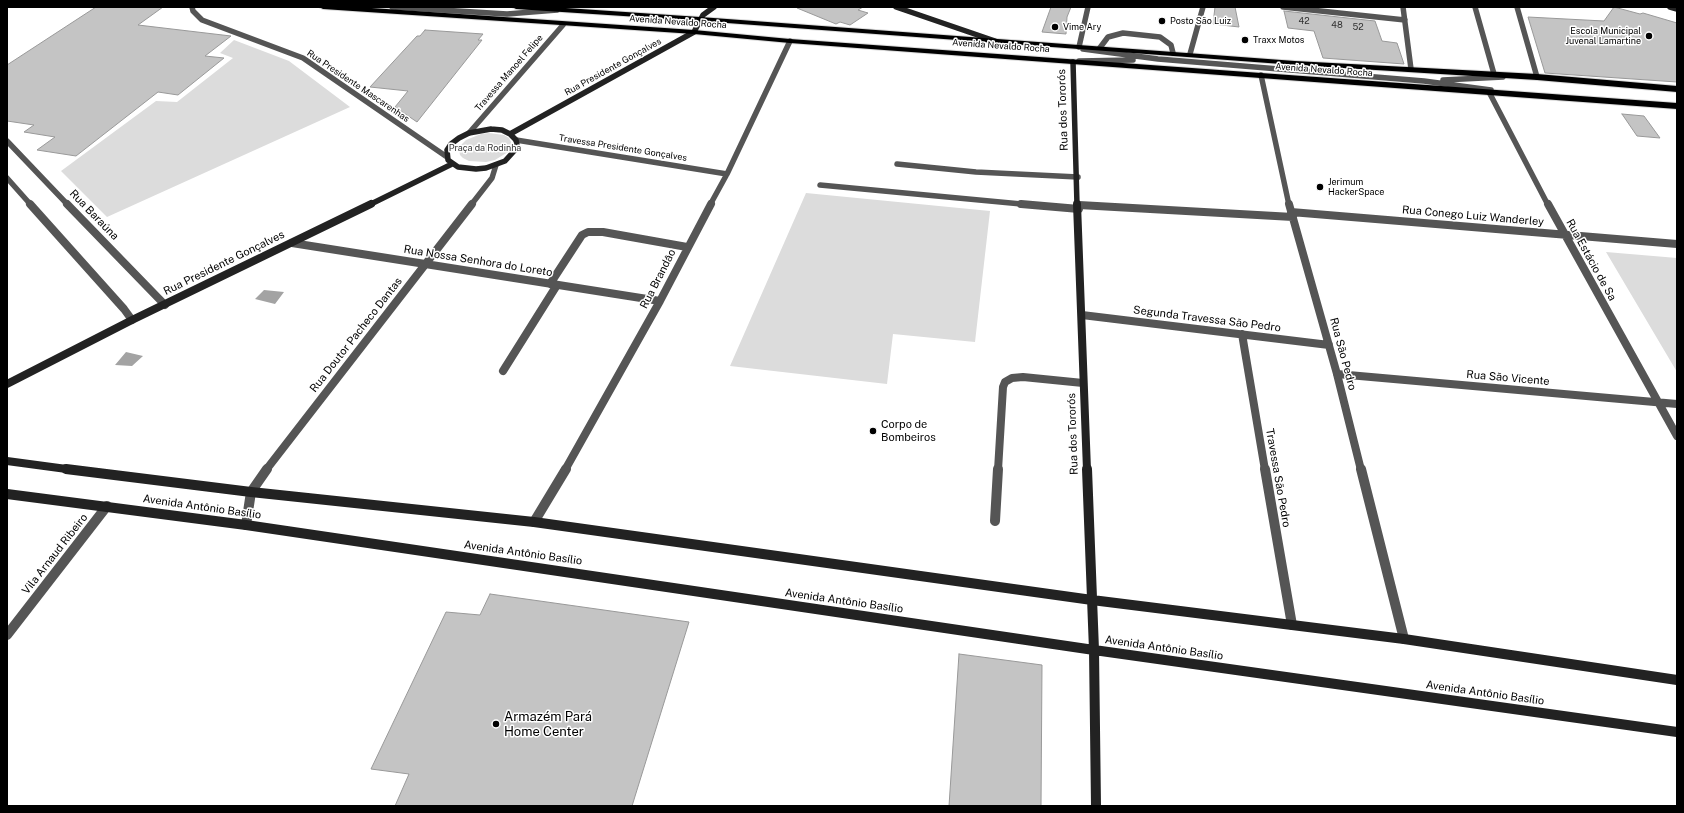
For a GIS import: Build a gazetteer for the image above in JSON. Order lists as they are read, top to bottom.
{
  "streets": {
    "highway": ["Avenida Nevaldo Rocha"],
    "main road": ["Rua Presidente Gonçalves", "Rua dos Tororós", "Avenida Antônio Basílio"],
    "street": [
      "Travessa Manoel Felipe",
      "Rua Presidente Mascarenhas",
      "Travessa Presidente Gonçalves",
      "Rua Baraúna",
      "Rua Conego Luiz Wanderley",
      "Rua Estácio de Sa",
      "Rua Nossa Senhora do Loreto",
      "Rua Brandâo",
      "Segunda Travessa São Pedro",
      "Rua Doutor Pacheco Dantas",
      "Rua São Pedro",
      "Rua São Vicente",
      "Travessa São Pedro",
      "Vila Arnaud Ribeiro"
    ]
  },
  "crossings": [
    ["Avenida Nevaldo Rocha", "Rua Presidente Gonçalves"],
    ["Avenida Nevaldo Rocha", "Travessa Manoel Felipe"],
    ["Avenida Nevaldo Rocha", "Rua dos Tororós"],
    ["Avenida Nevaldo Rocha", "Rua Estácio de Sa"],
    ["Avenida Nevaldo Rocha", "Rua Brandâo"],
    ["Avenida Nevaldo Rocha", "Rua São Pedro"],
    ["Rua Presidente Gonçalves", "Rua Baraúna"],
    ["Rua Presidente Gonçalves", "Rua Nossa Senhora do Loreto"],
    ["Rua dos Tororós", "Rua Conego Luiz Wanderley"],
    ["Rua dos Tororós", "Segunda Travessa São Pedro"],
    ["Rua dos Tororós", "Avenida Antônio Basílio"],
    ["Travessa Presidente Gonçalves", "Rua Brandâo"],
    ["Rua Conego Luiz Wanderley", "Rua Estácio de Sa"],
    ["Rua Conego Luiz Wanderley", "Rua São Pedro"],
    ["Rua Estácio de Sa", "Rua São Vicente"],
    ["Rua Nossa Senhora do Loreto", "Rua Brandâo"],
    ["Rua Nossa Senhora do Loreto", "Rua Doutor Pacheco Dantas"],
    ["Rua Brandâo", "Avenida Antônio Basílio"],
    ["Segunda Travessa São Pedro", "Rua São Pedro"],
    ["Segunda Travessa São Pedro", "Travessa São Pedro"],
    ["Rua Doutor Pacheco Dantas", "Avenida Antônio Basílio"],
    ["Rua São Pedro", "Rua São Vicente"],
    ["Rua São Pedro", "Avenida Antônio Basílio"],
    ["Travessa São Pedro", "Avenida Antônio Basílio"],
    ["Avenida Antônio Basílio", "Vila Arnaud Ribeiro"]
  ],
  "parks": ["Praça da Rodinha"],
  "places": [
    "Posto São Luiz",
    "Vime Ary",
    "Escola Municipal Juvenal Lamartine",
    "Traxx Motos",
    "Jerimum HackerSpace",
    "Corpo de Bombeiros",
    "Armazém Pará Home Center"
  ],
  "house_numbers": ["42", "48", "52"]
}
